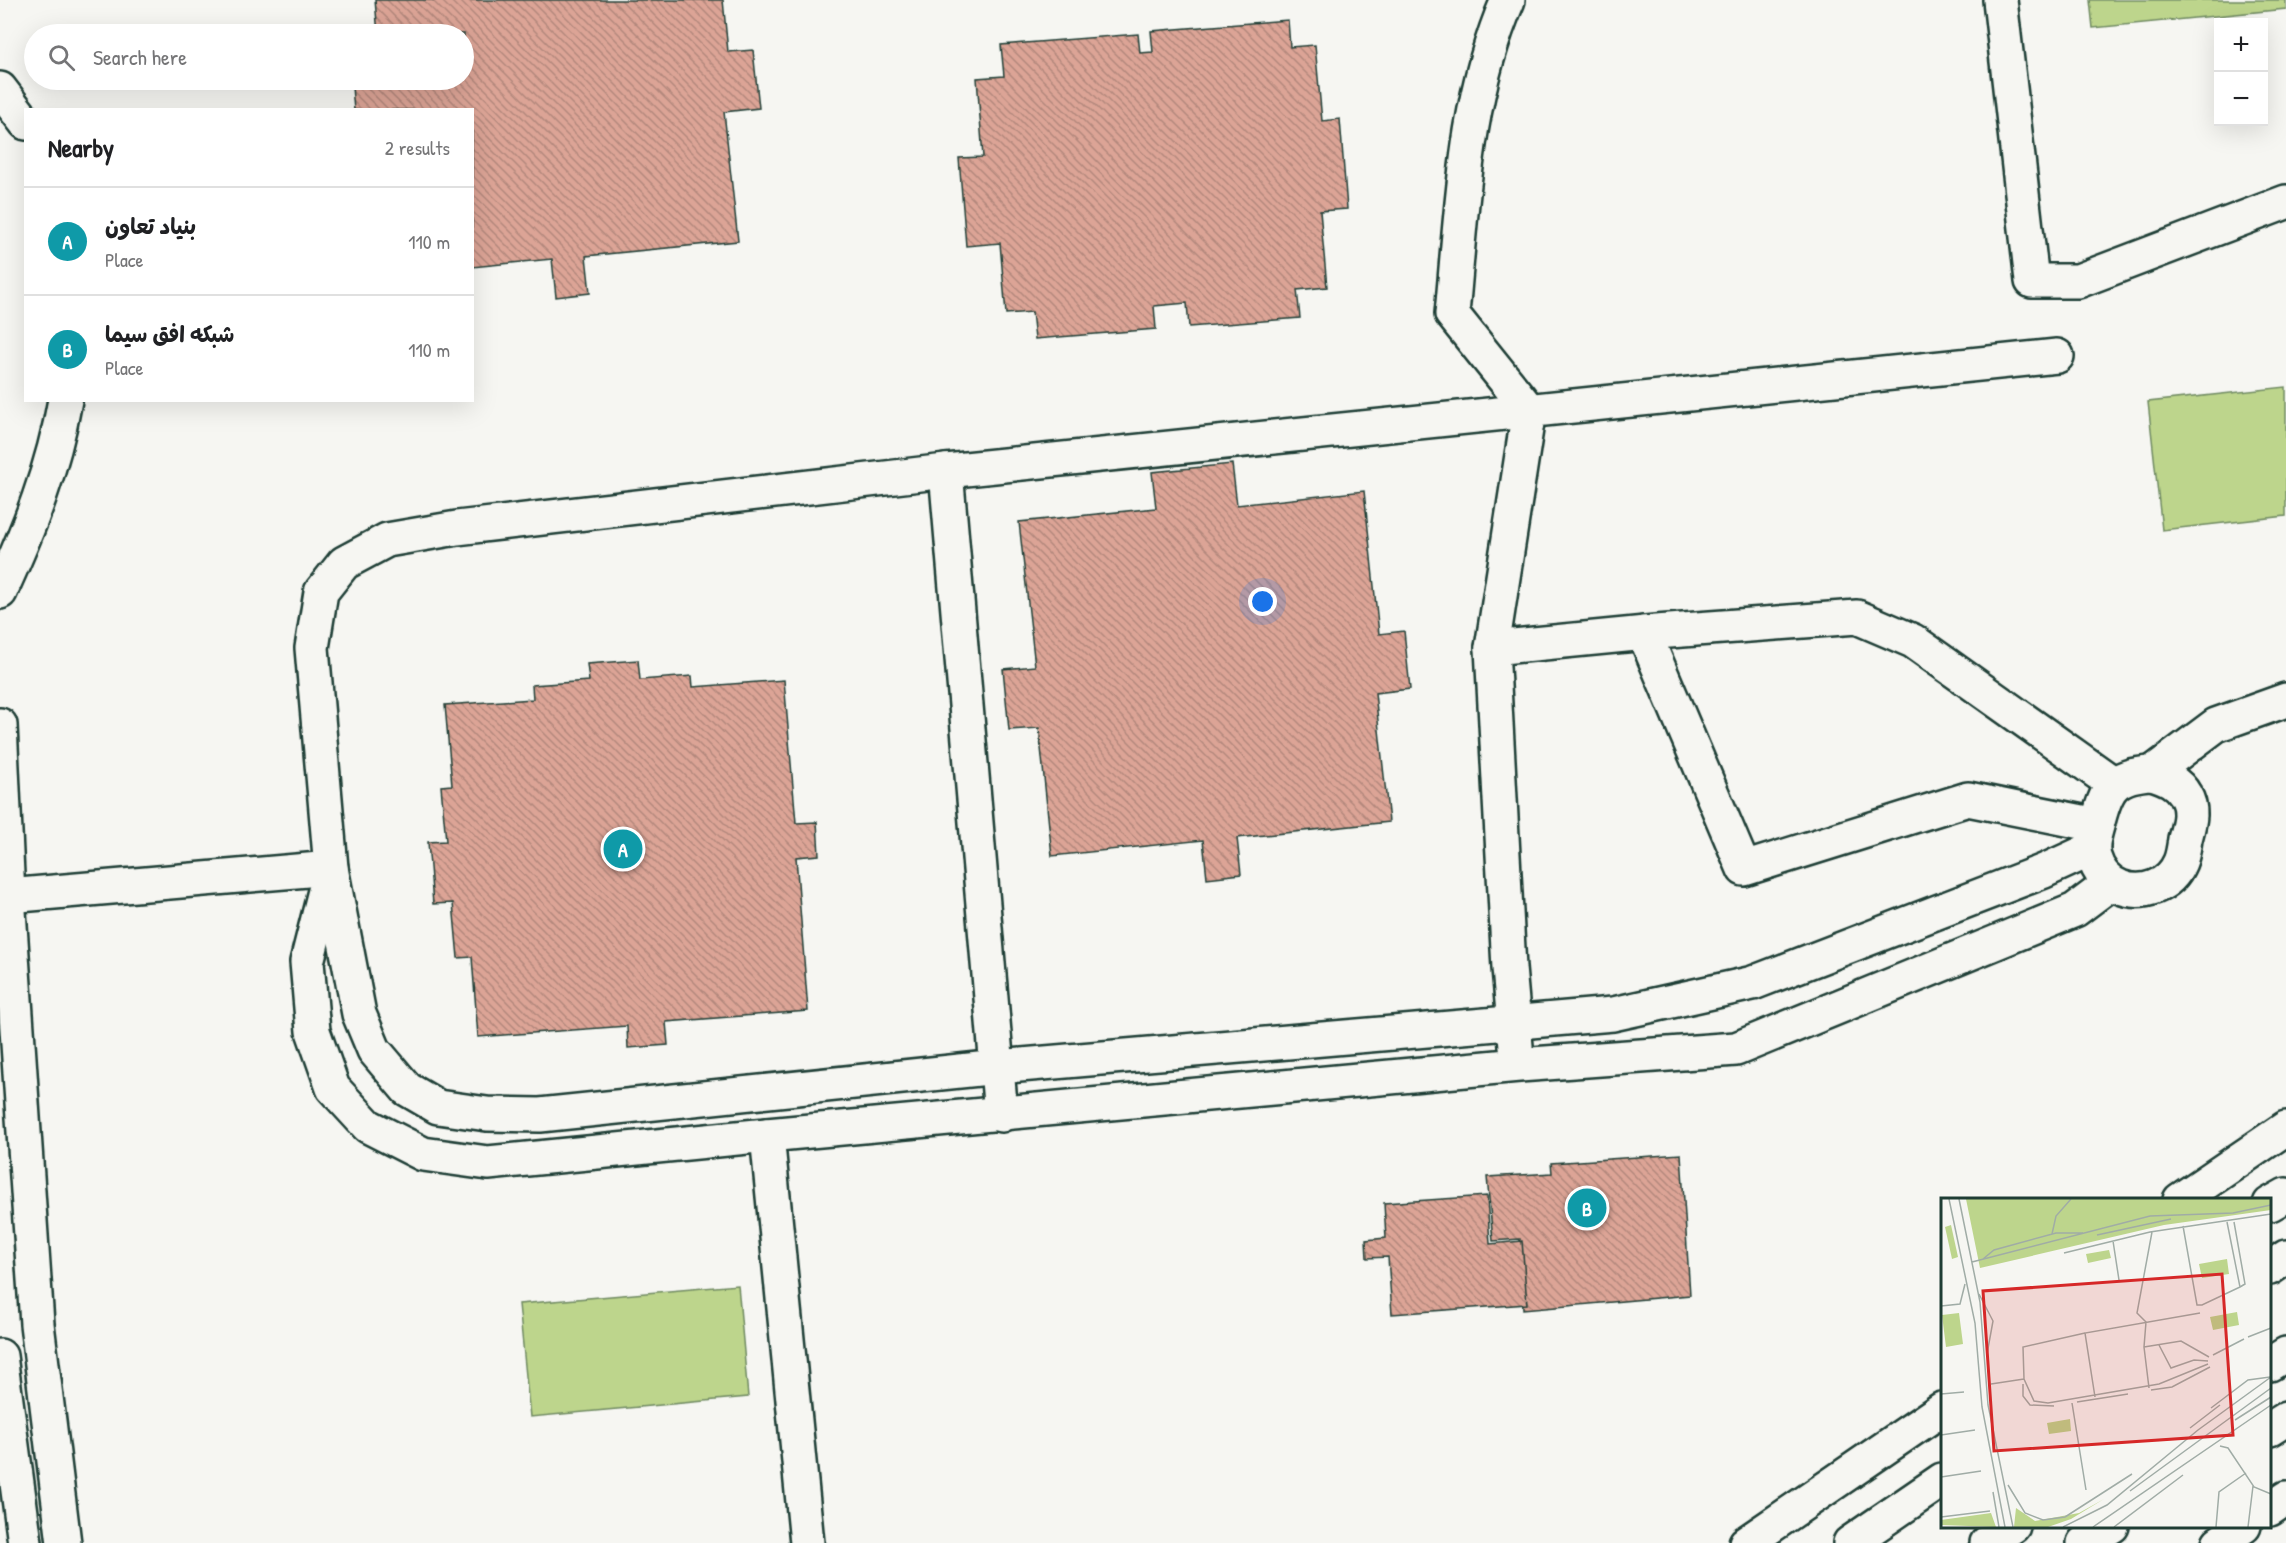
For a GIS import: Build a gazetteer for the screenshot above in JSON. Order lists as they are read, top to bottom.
{
  "page": {
    "map_buttons": ["+", "−"],
    "search": "Search here",
    "heading": ["Nearby", "2 results"],
    "list": [
      {
        "mark": "A",
        "name": "بنیاد تعاون",
        "note": "Place",
        "value": "110 m"
      },
      {
        "mark": "B",
        "name": "شبکه افق سیما",
        "note": "Place",
        "value": "110 m"
      }
    ],
    "pins": ["A", "B"]
  }
}
